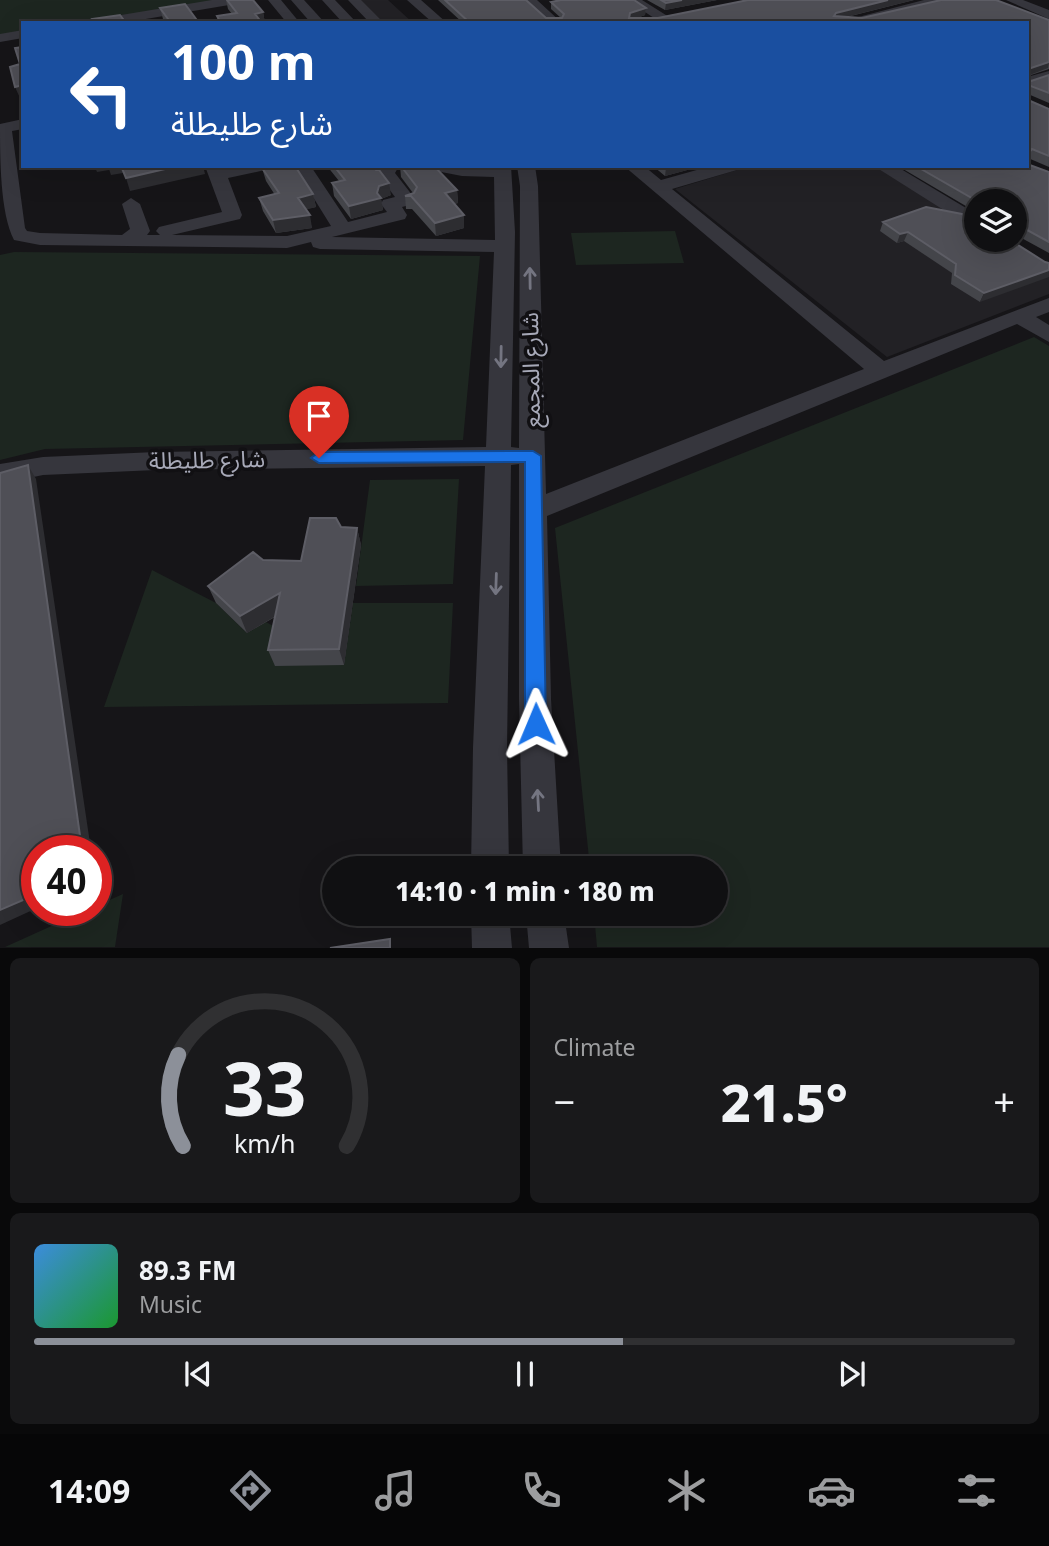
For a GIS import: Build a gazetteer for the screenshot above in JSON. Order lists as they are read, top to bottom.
{
  "streets": {
    "street": ["شارع المجمع", "شارع طليطلة"]
  },
  "crossings": [
    ["شارع المجمع", "شارع طليطلة"]
  ],
  "page": {
    "turn": ["100 m", "شارع طليطلة"],
    "limit": "40",
    "trip": "14:10 · 1 min · 180 m",
    "tile": "Climate",
    "heat": ["−", "21.5°", "+"],
    "song": ["89.3 FM", "Music"],
    "tabs": "14:09",
    "gauge": ["33", "km/h"]
  }
}
